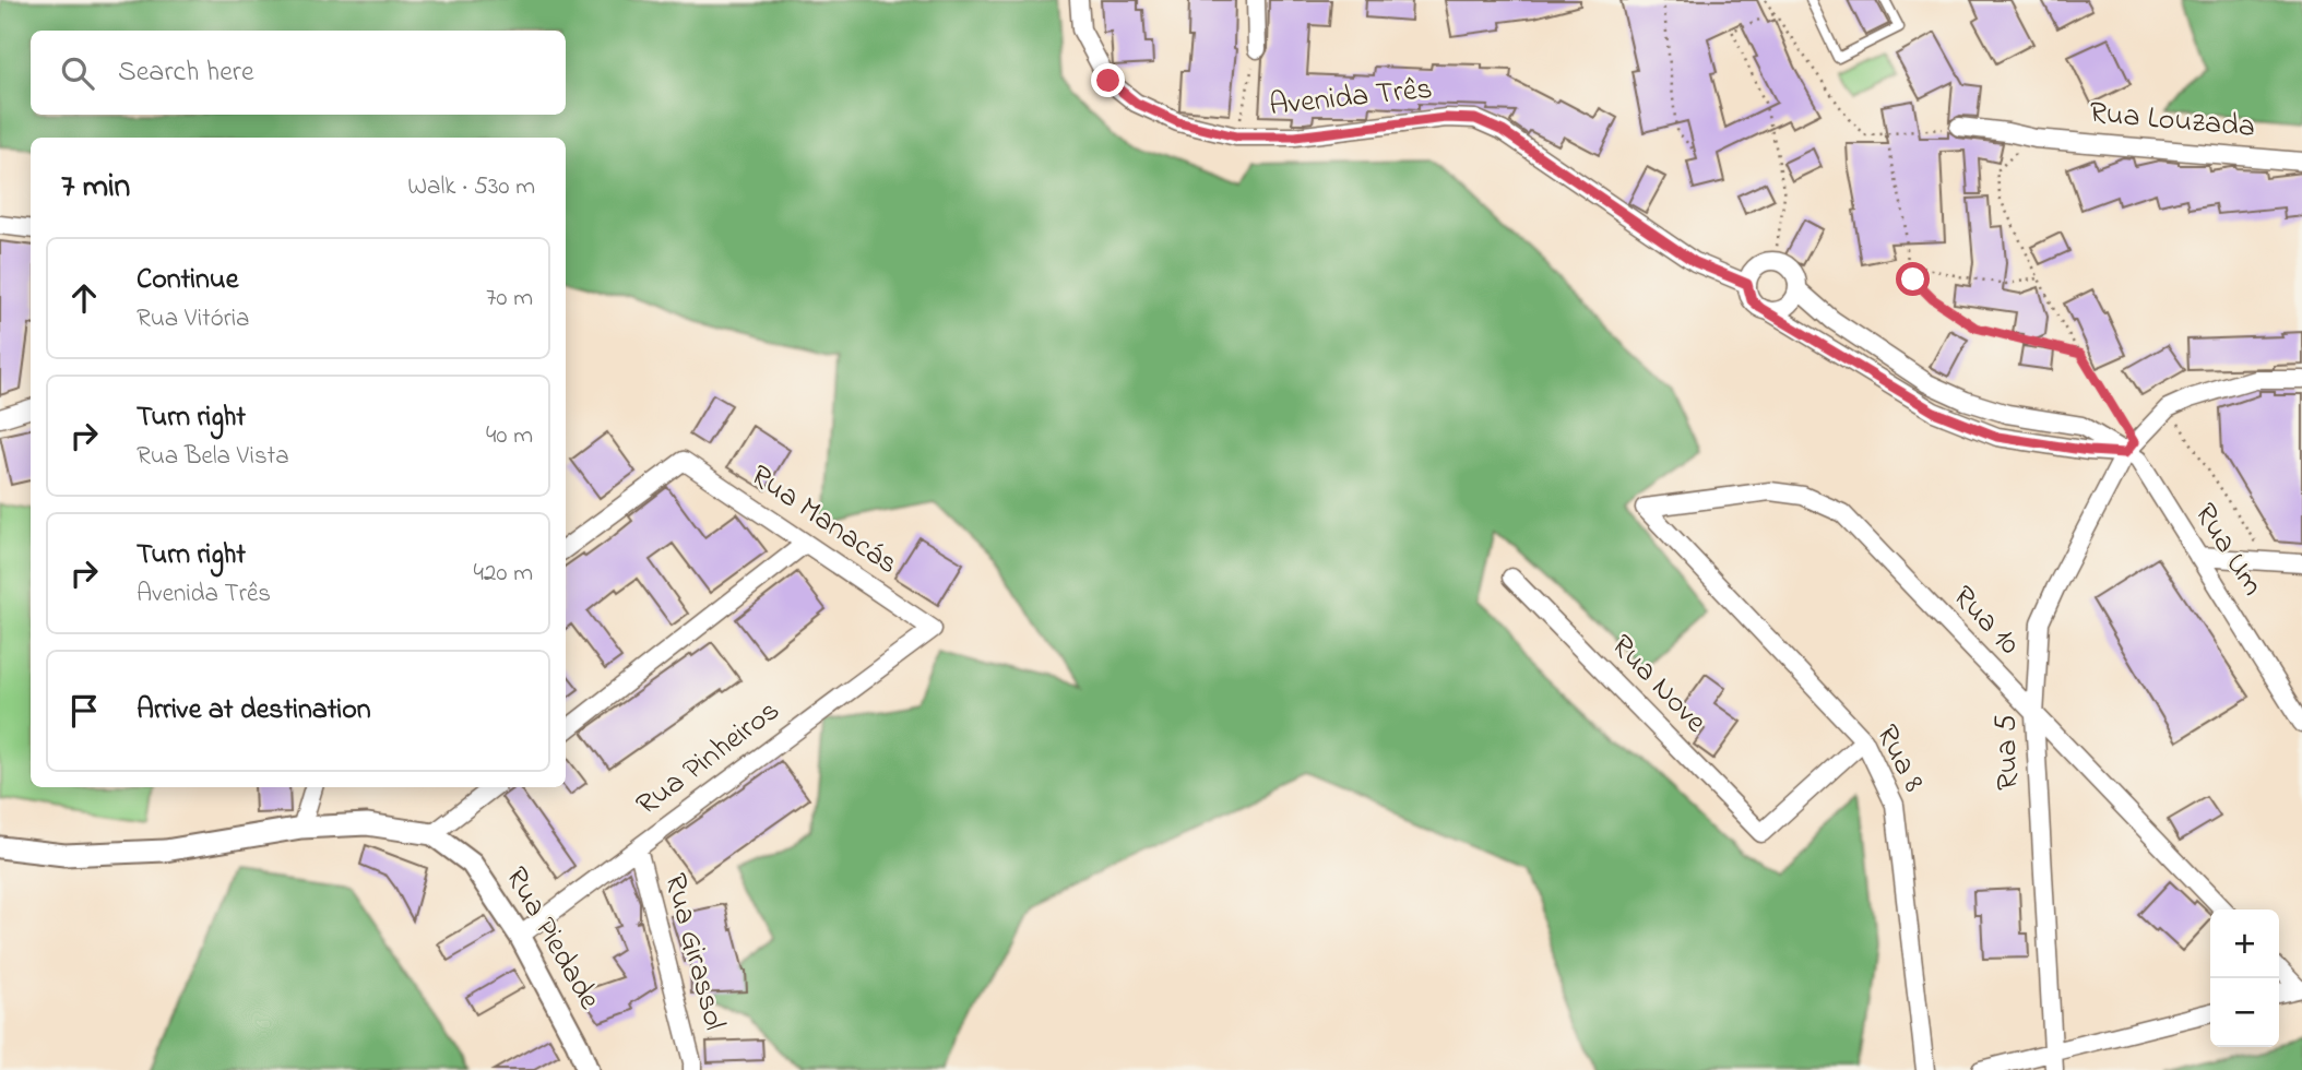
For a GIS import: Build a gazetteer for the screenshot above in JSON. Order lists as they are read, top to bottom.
{
  "streets": {
    "street": [
      "Avenida Três",
      "Rua Louzada",
      "Rua Manacás",
      "Rua Um",
      "Rua 10",
      "Rua Nove",
      "Rua 5",
      "Rua Pinheiros",
      "Rua 8",
      "Rua Piedade",
      "Rua Girassol"
    ]
  },
  "crossings": [
    ["Rua Manacás", "Rua Pinheiros"],
    ["Rua Um", "Rua 5"],
    ["Rua 10", "Rua 5"],
    ["Rua 10", "Rua 8"],
    ["Rua Nove", "Rua 8"],
    ["Rua Pinheiros", "Rua Piedade"],
    ["Rua Pinheiros", "Rua Girassol"]
  ],
  "page": {
    "search": "Search here",
    "heading": ["7 min", "Walk · 530 m"],
    "list": [
      ["Continue", "Rua Vitória", "70 m"],
      ["Turn right", "Rua Bela Vista", "40 m"],
      ["Turn right", "Avenida Três", "420 m"],
      "Arrive at destination"
    ],
    "map_buttons": ["+", "−"]
  }
}
